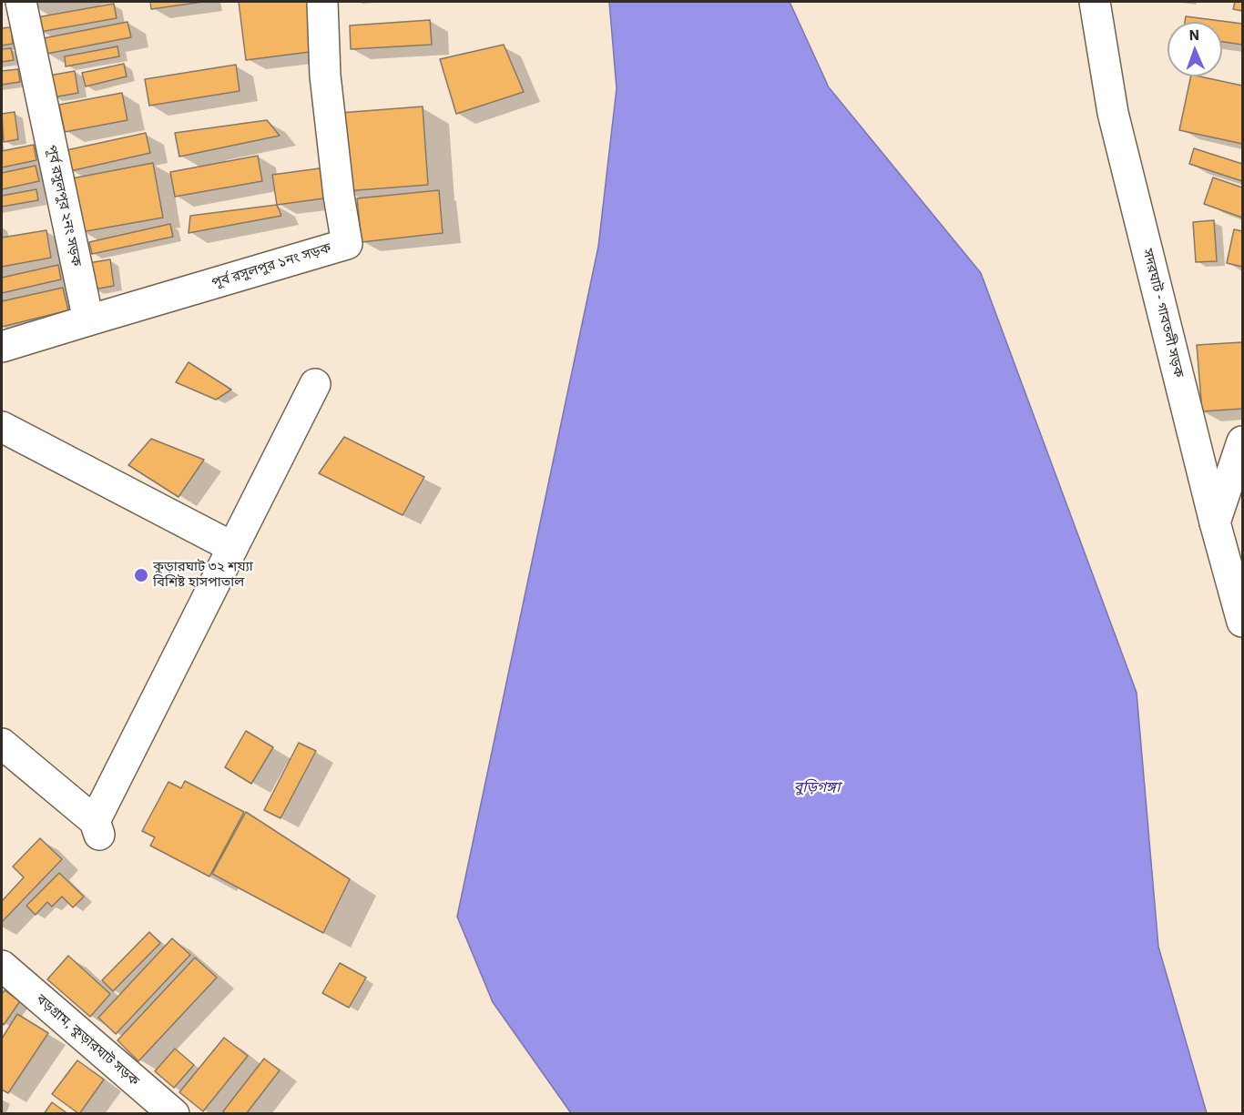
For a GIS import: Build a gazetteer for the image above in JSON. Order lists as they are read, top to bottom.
{
  "streets": {
    "main road": [
      "পূর্ব রসুলপুর ২নং সড়ক",
      "পূর্ব রসুলপুর ১নং সড়ক",
      "সদরঘাট - গাবতলী সড়ক",
      "বড়গ্রাম, কুড়ারঘাট সড়ক"
    ]
  },
  "crossings": [
    ["পূর্ব রসুলপুর ২নং সড়ক", "পূর্ব রসুলপুর ১নং সড়ক"]
  ],
  "water": ["বুড়িগঙ্গা"],
  "places": ["কুড়ারঘাট ৩২ শয্যা বিশিষ্ট হাসপাতাল"],
  "north": "top"
}
